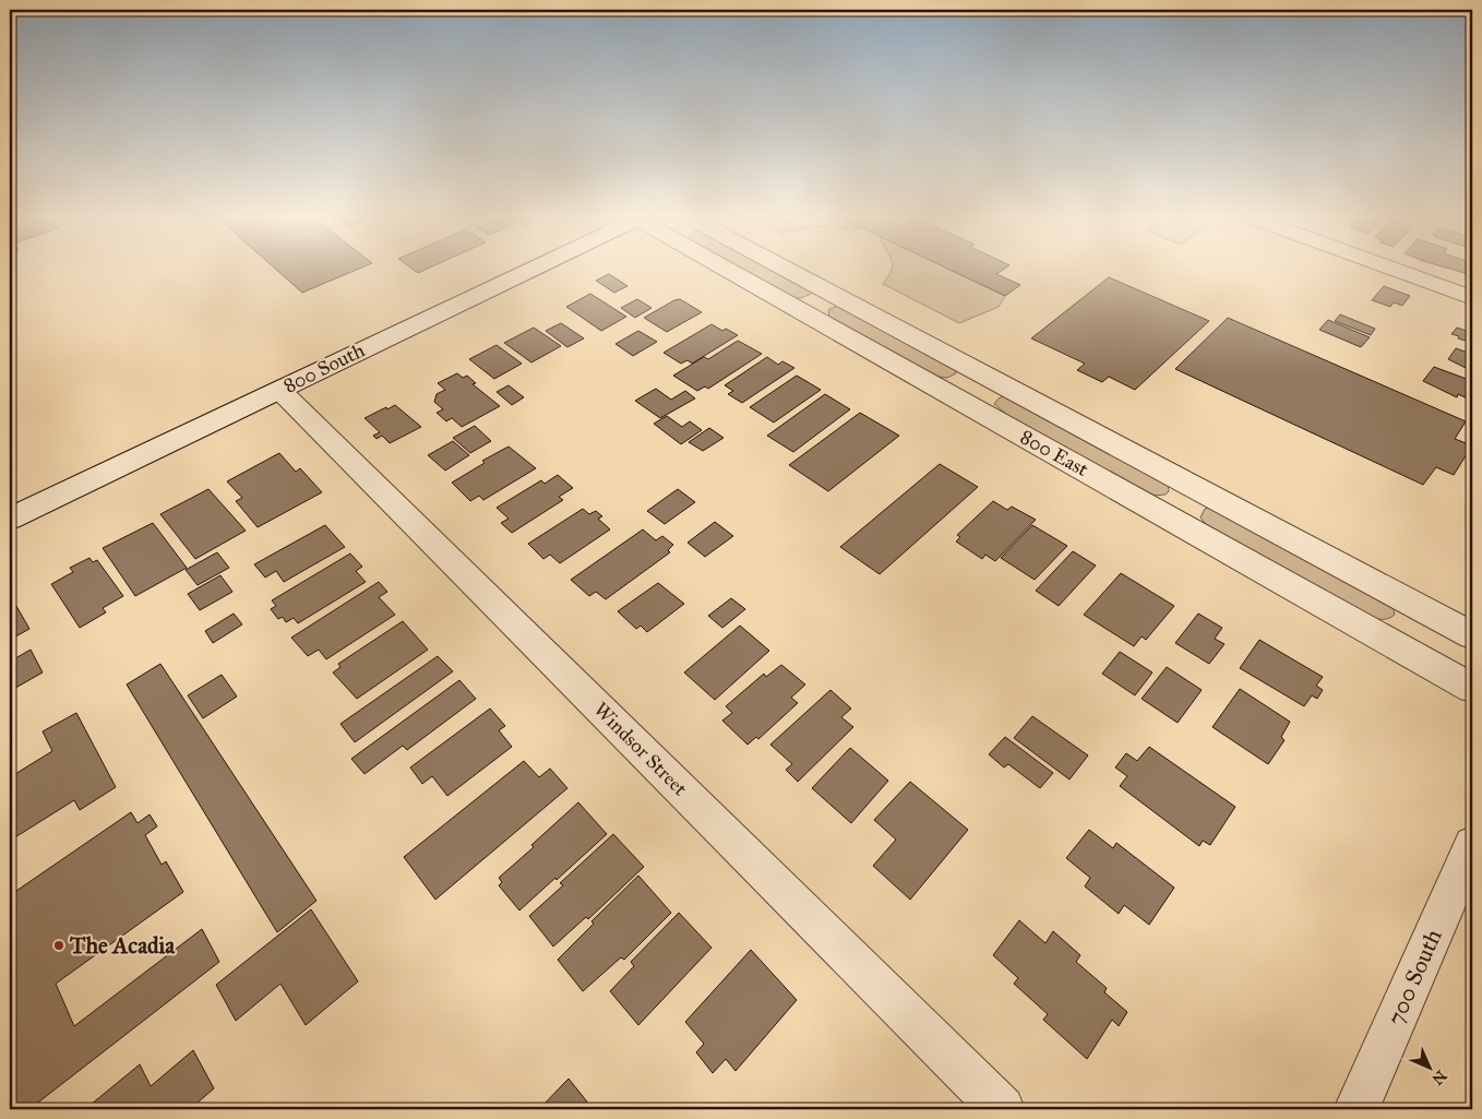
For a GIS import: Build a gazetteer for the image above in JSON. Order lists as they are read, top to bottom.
{
  "streets": {
    "street": [
      "800 South",
      "800 East",
      "Windsor Street",
      "700 South"
    ]
  },
  "crossings": [
    ["800 South", "Windsor Street"]
  ],
  "places": ["The Acadia"],
  "north": "bottom right"
}
